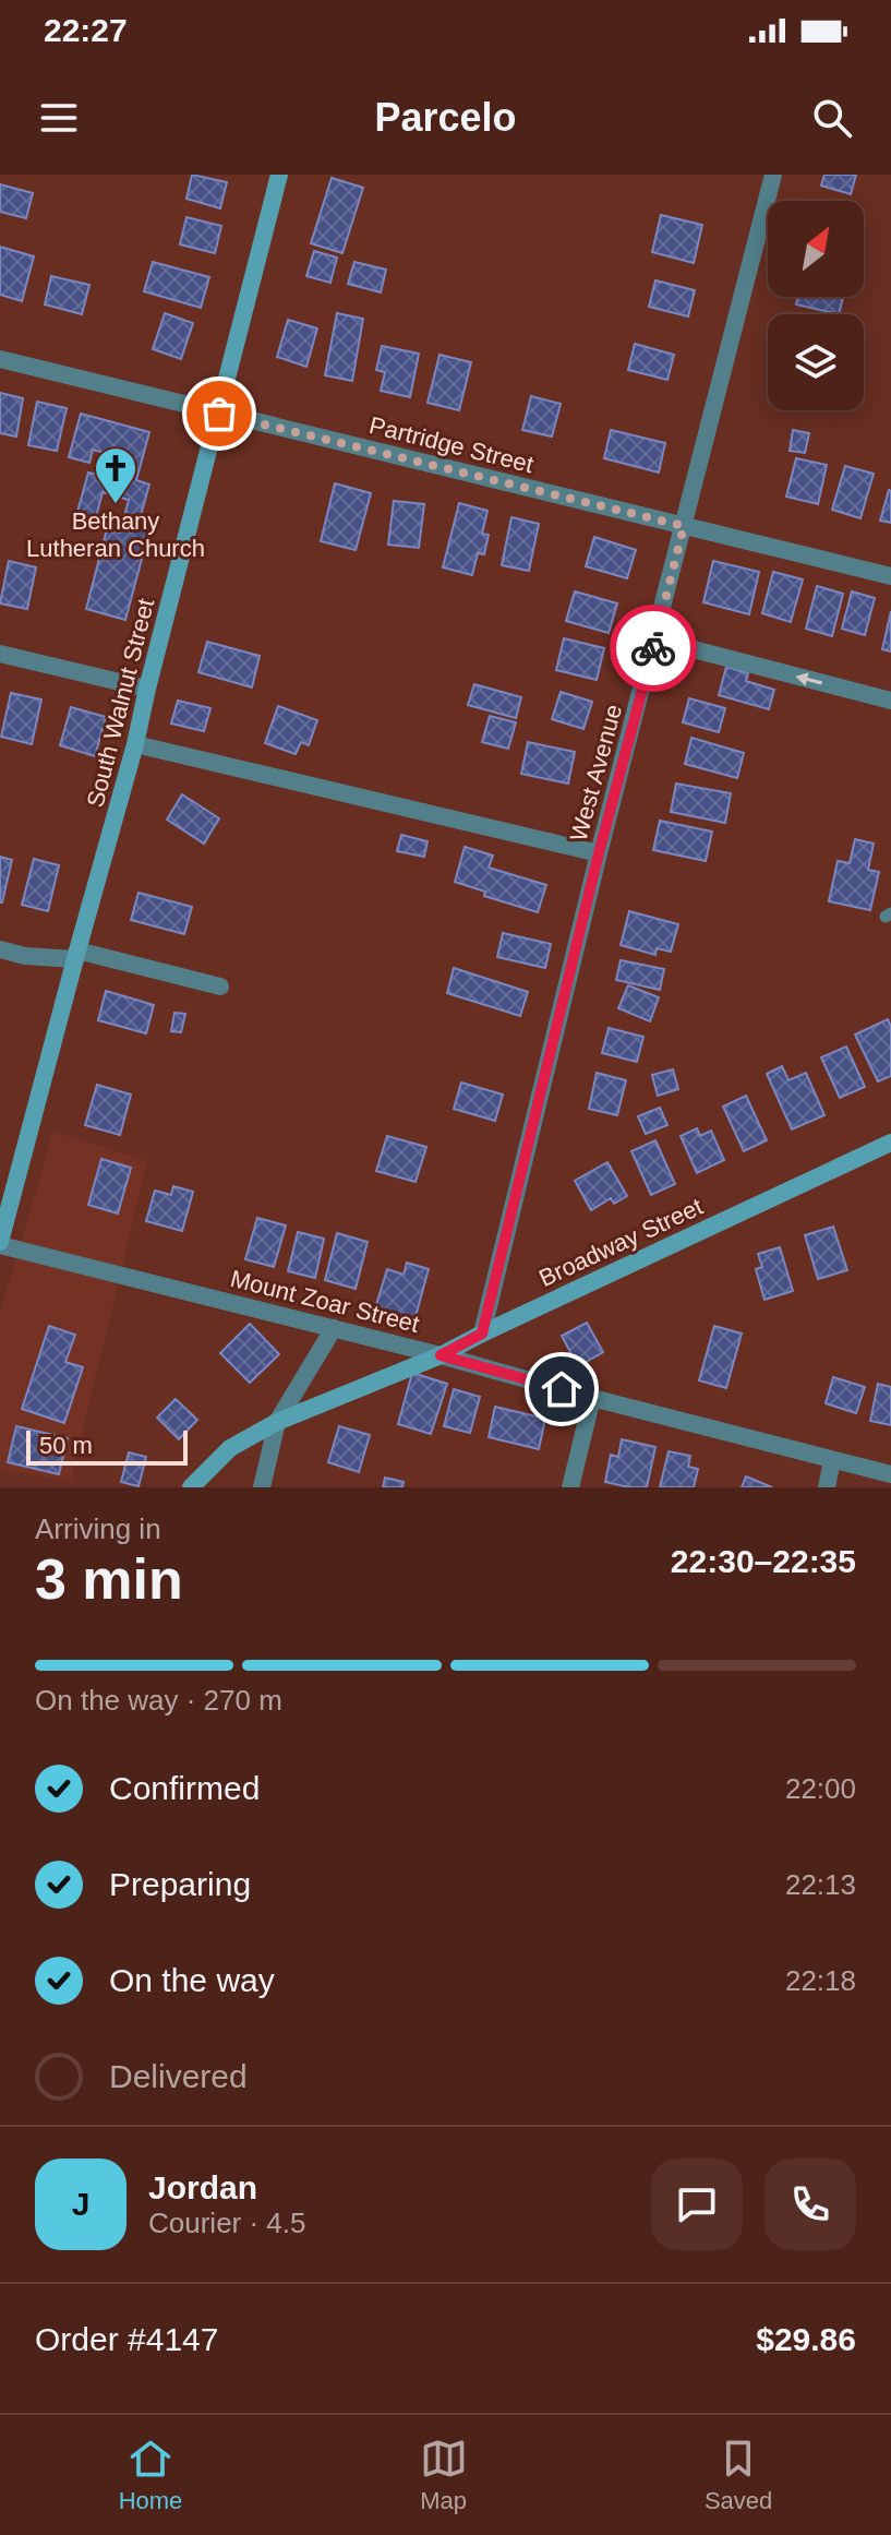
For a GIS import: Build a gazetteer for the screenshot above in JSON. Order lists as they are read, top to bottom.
{
  "streets": {
    "street": [
      "Partridge Street",
      "South Walnut Street",
      "West Avenue",
      "Broadway Street",
      "Mount Zoar Street"
    ]
  },
  "crossings": [
    ["Partridge Street", "South Walnut Street"],
    ["Partridge Street", "West Avenue"],
    ["South Walnut Street", "Mount Zoar Street"],
    ["West Avenue", "Broadway Street"],
    ["Broadway Street", "Mount Zoar Street"]
  ],
  "places": {
    "church": ["Bethany Lutheran Church"]
  },
  "scale_bar": "50 m",
  "north": "top right",
  "page": {
    "status": "22:27",
    "header": "Parcelo",
    "scale": "50 m",
    "heading": ["3 min", "Arriving in", "22:30–22:35"],
    "panel": [
      "Jordan",
      "Courier · 4.5",
      "Order #4147",
      "$29.86"
    ],
    "bar": "On the way · 270 m",
    "list": [
      ["Confirmed", "22:00"],
      ["Preparing", "22:13"],
      ["On the way", "22:18"],
      "Delivered"
    ],
    "round": "J",
    "tabs": ["Home", "Map", "Saved"]
  }
}
